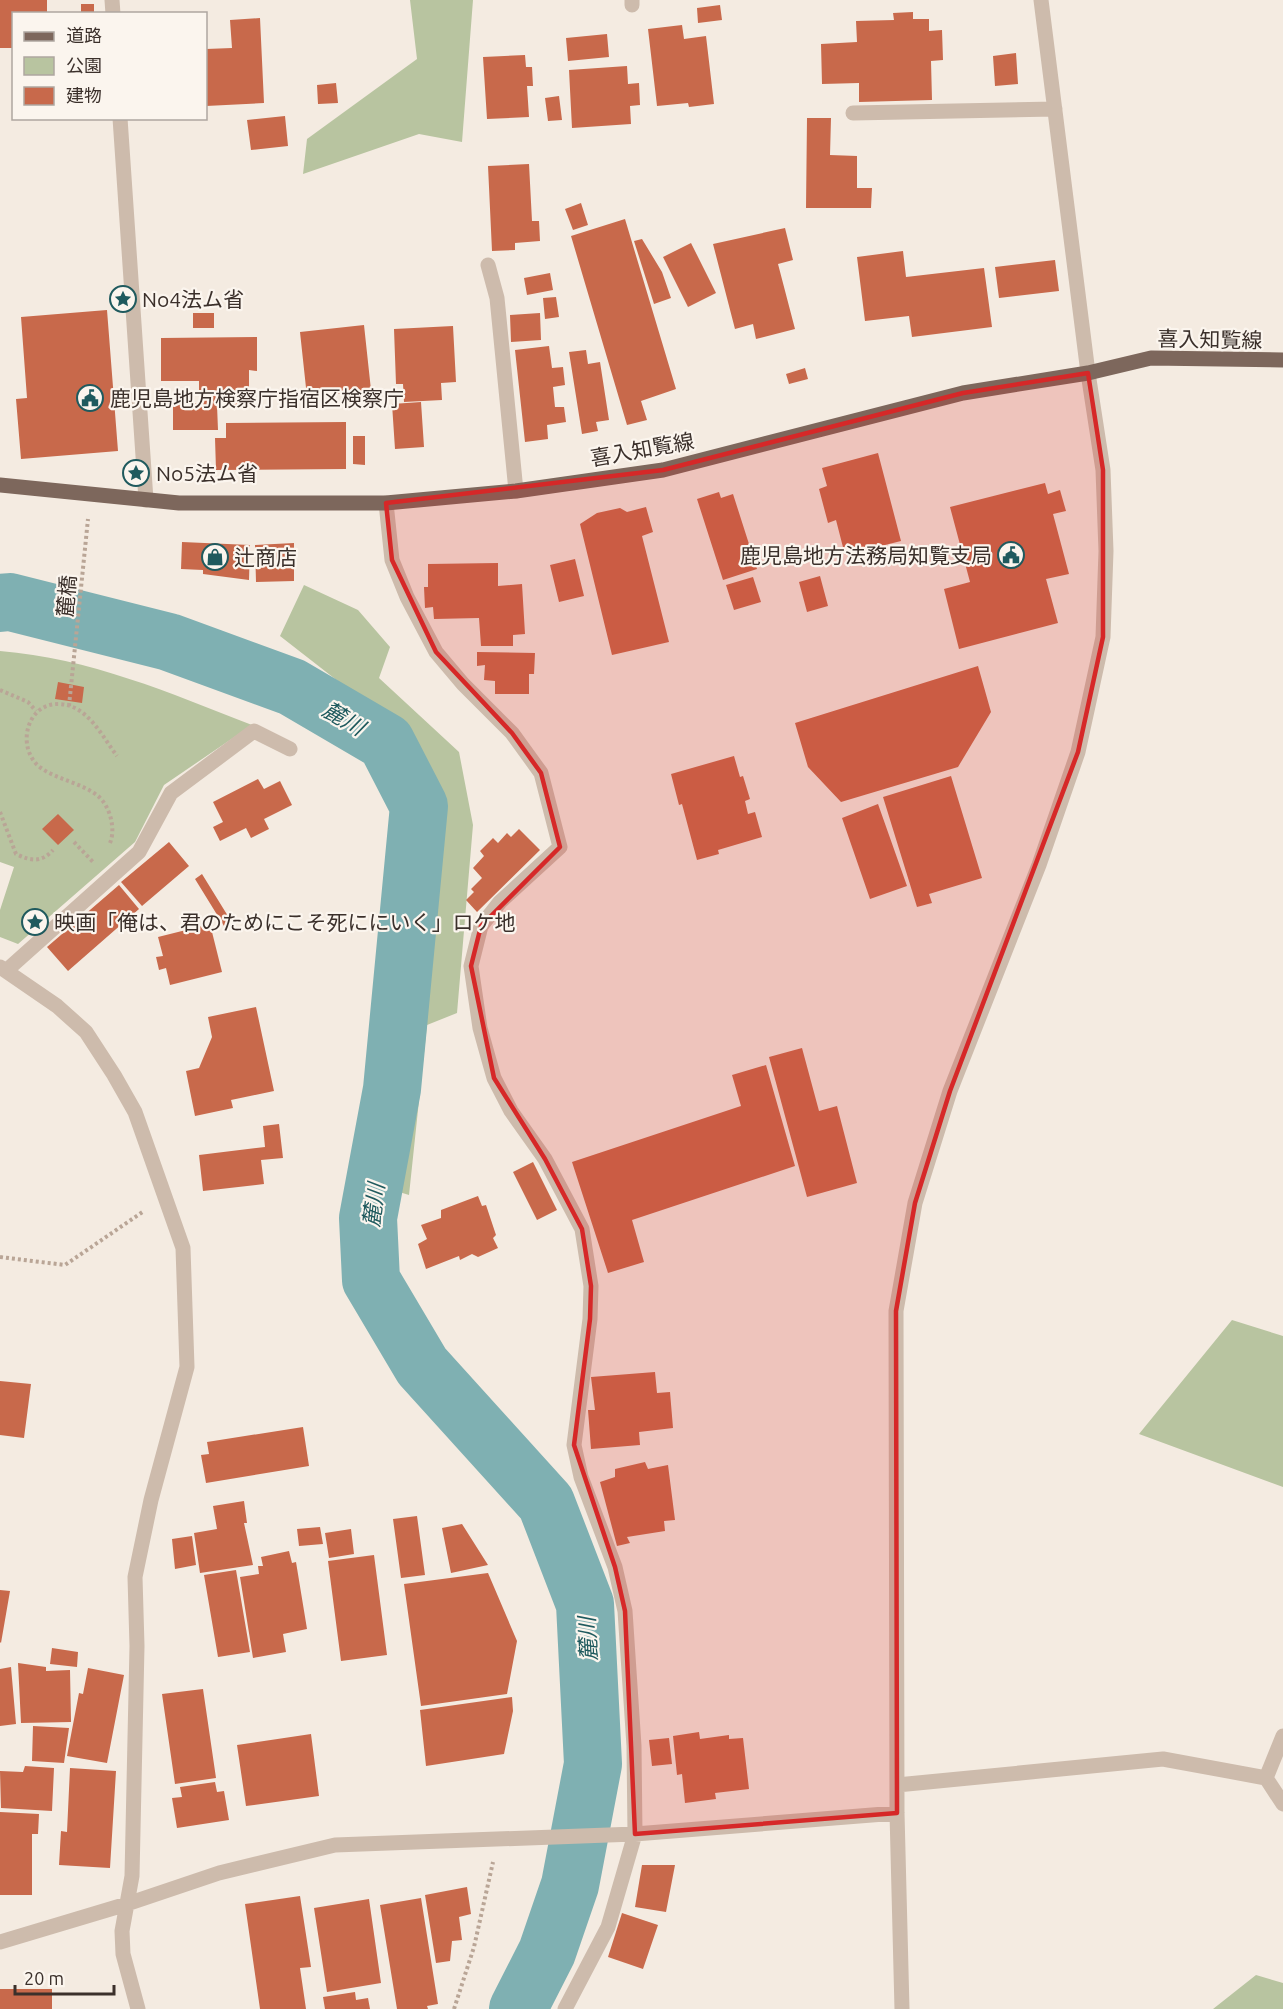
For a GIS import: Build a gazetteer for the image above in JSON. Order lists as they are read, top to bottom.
{
  "streets": {
    "main road": ["喜入知覧線"],
    "path": ["麓橋"]
  },
  "water": ["麓川"],
  "places": {
    "place": ["No4法ム省", "No5法ム省", "映画「俺は、君のためにこそ死ににいく」ロケ地"],
    "public building": ["鹿児島地方検察庁指宿区検察庁", "鹿児島地方法務局知覧支局"],
    "shop": ["辻商店"]
  },
  "legend": ["道路", "公園", "建物"],
  "scale_bar": "20 m"
}
